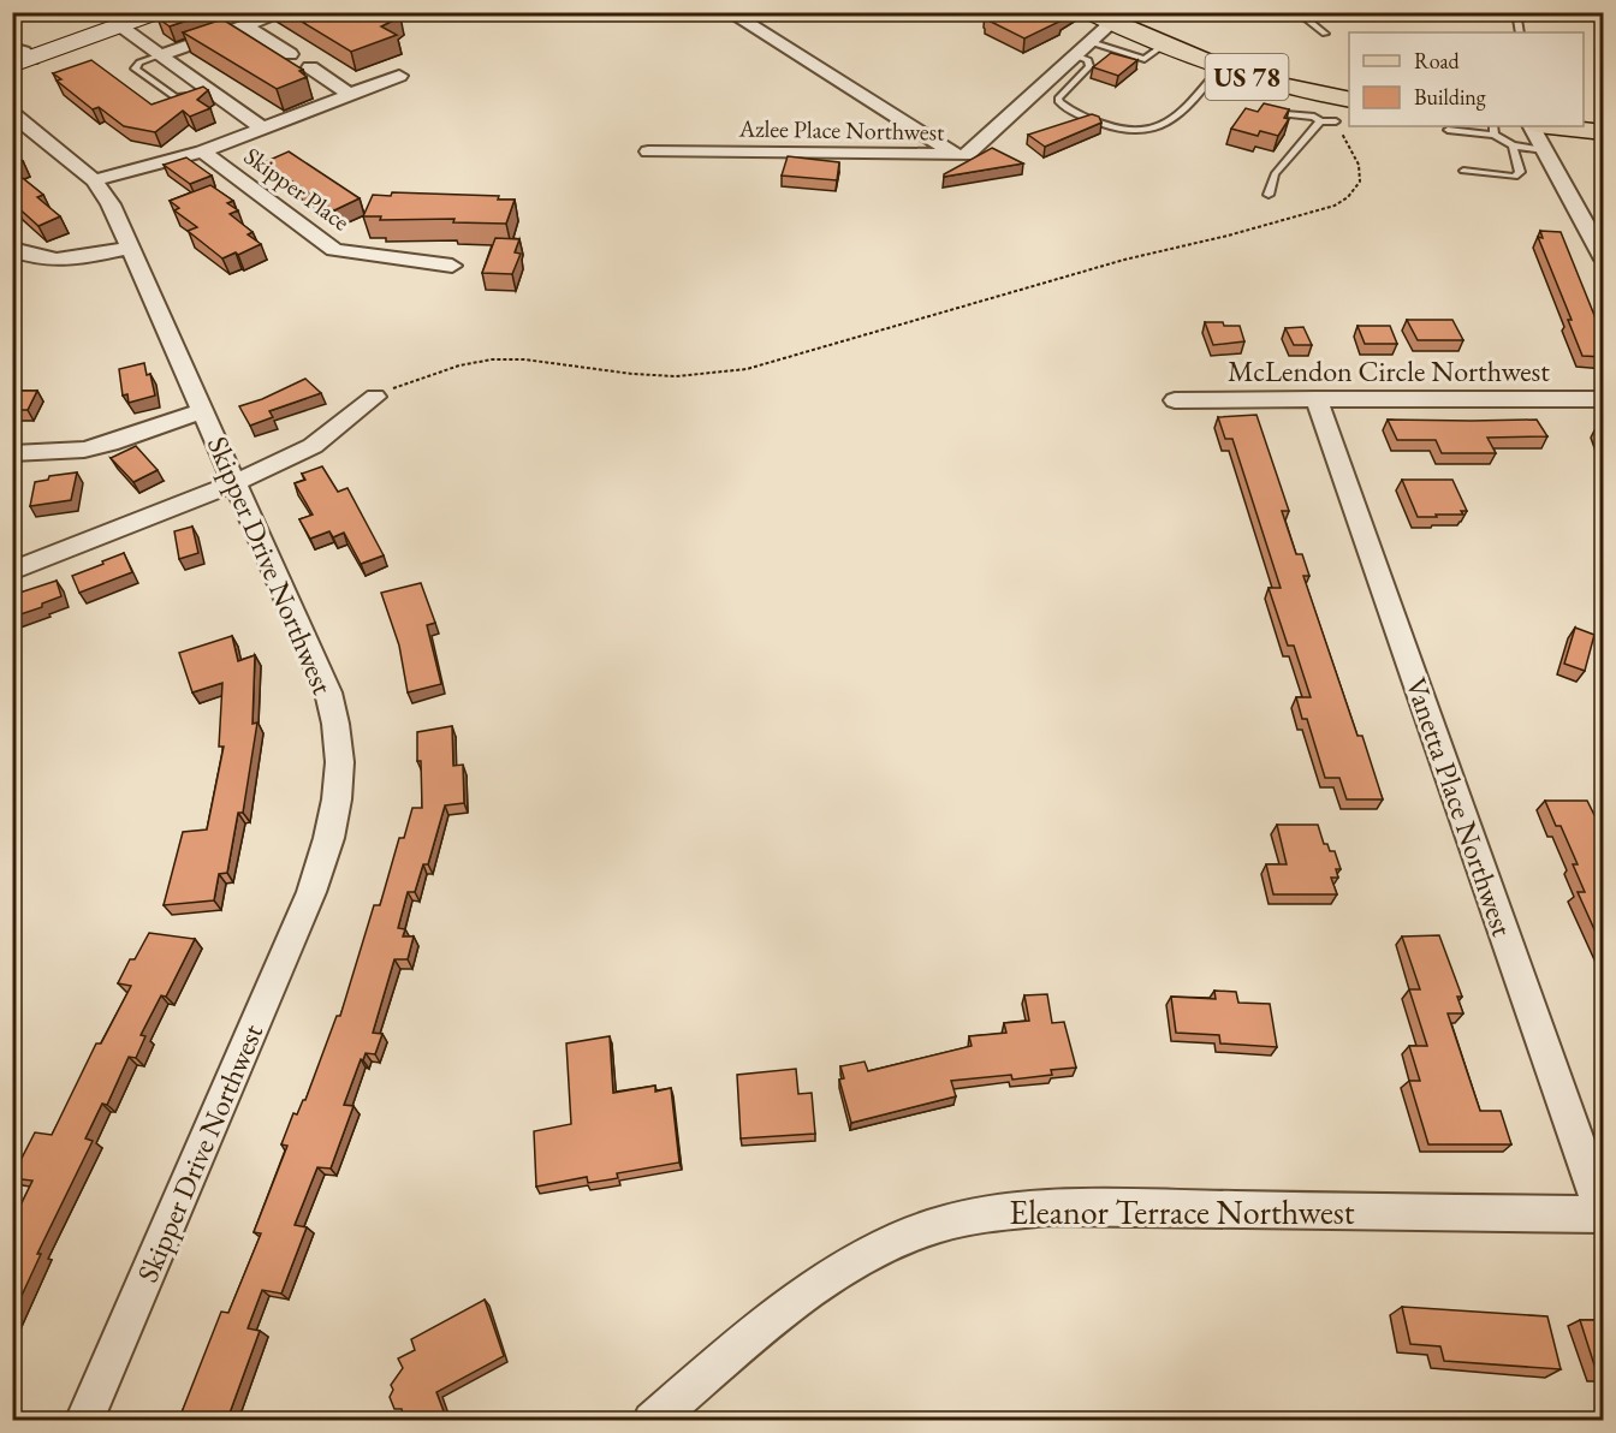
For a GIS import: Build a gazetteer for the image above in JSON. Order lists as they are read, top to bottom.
{
  "streets": {
    "main road": ["US 78"],
    "street": [
      "Azlee Place Northwest",
      "Skipper Place",
      "McLendon Circle Northwest",
      "Skipper Drive Northwest",
      "Vanetta Place Northwest",
      "Eleanor Terrace Northwest"
    ]
  },
  "crossings": [
    ["US 78", "Azlee Place Northwest"],
    ["Skipper Place", "Skipper Drive Northwest"],
    ["McLendon Circle Northwest", "Vanetta Place Northwest"],
    ["Vanetta Place Northwest", "Eleanor Terrace Northwest"]
  ],
  "legend": ["Road", "Building"]
}
